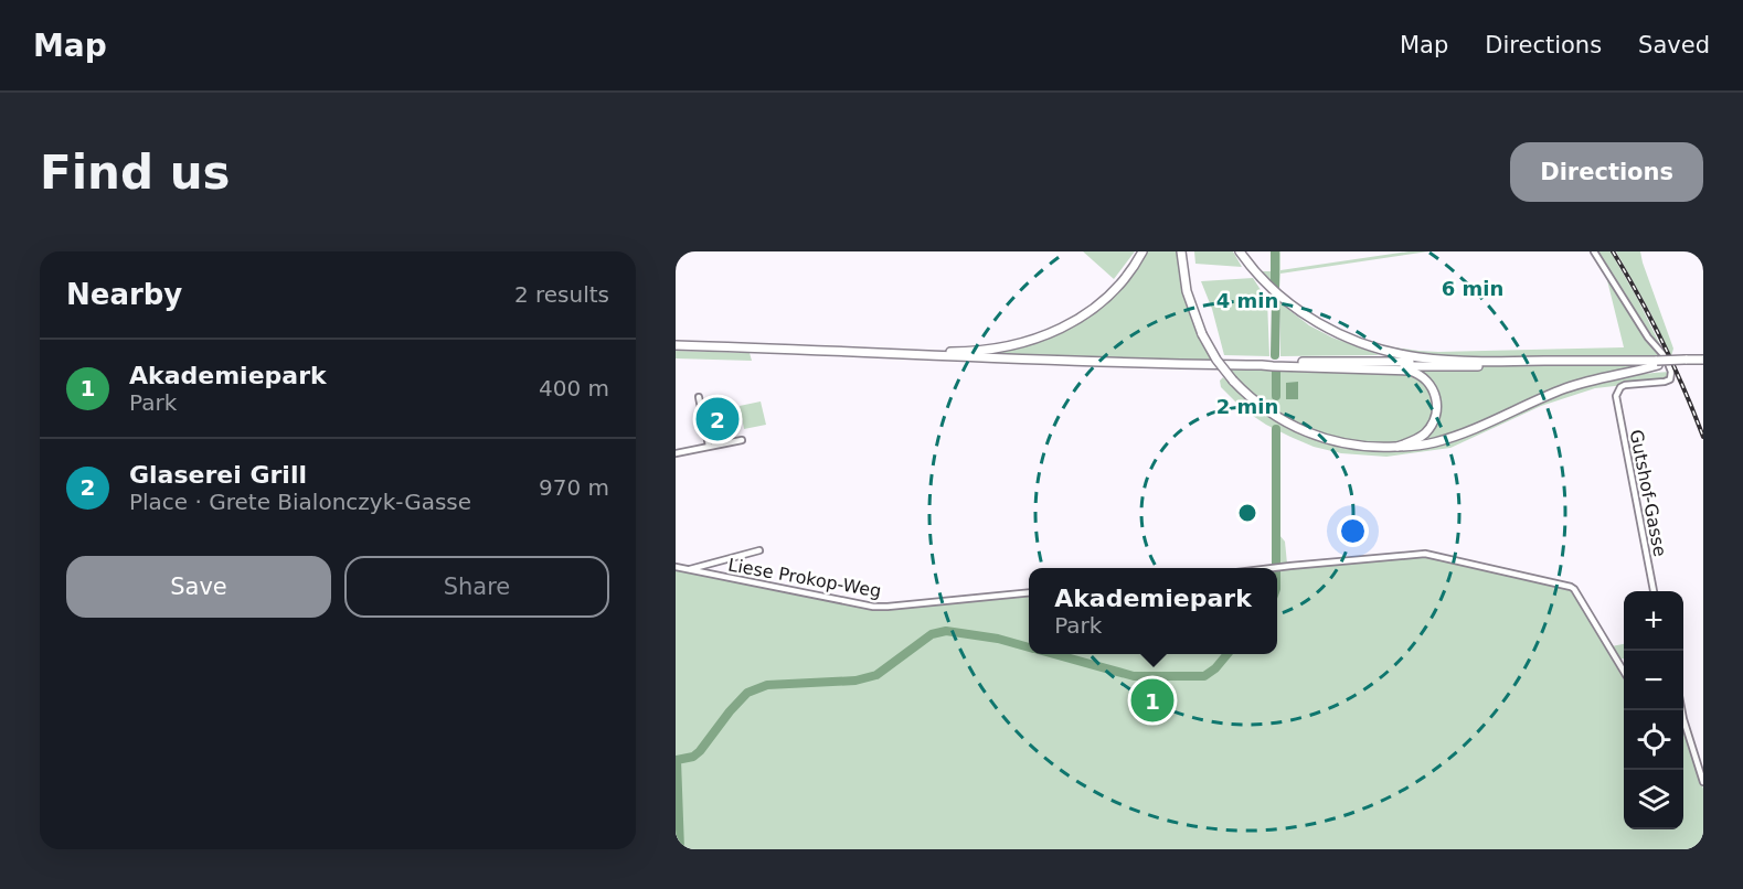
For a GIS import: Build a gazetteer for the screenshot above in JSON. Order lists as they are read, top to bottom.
{
  "streets": {
    "street": ["Gutshof-Gasse", "Liese Prokop-Weg"]
  },
  "page": {
    "header": "Map",
    "nav": ["Map", "Directions", "Saved"],
    "buttons": [
      "Directions",
      ["Save", "Share"]
    ],
    "title": "Find us",
    "heading": ["Nearby", "2 results"],
    "list": [
      {
        "mark": "1",
        "name": "Akademiepark",
        "note": "Park",
        "value": "400 m"
      },
      {
        "mark": "2",
        "name": "Glaserei Grill",
        "note": "Place · Grete Bialonczyk-Gasse",
        "value": "970 m"
      }
    ],
    "pins": ["2", "1"],
    "popup": ["Akademiepark", "Park"],
    "map_buttons": ["+", "−"]
  },
  "rings": ["6 min", "4 min", "2 min"]
}
